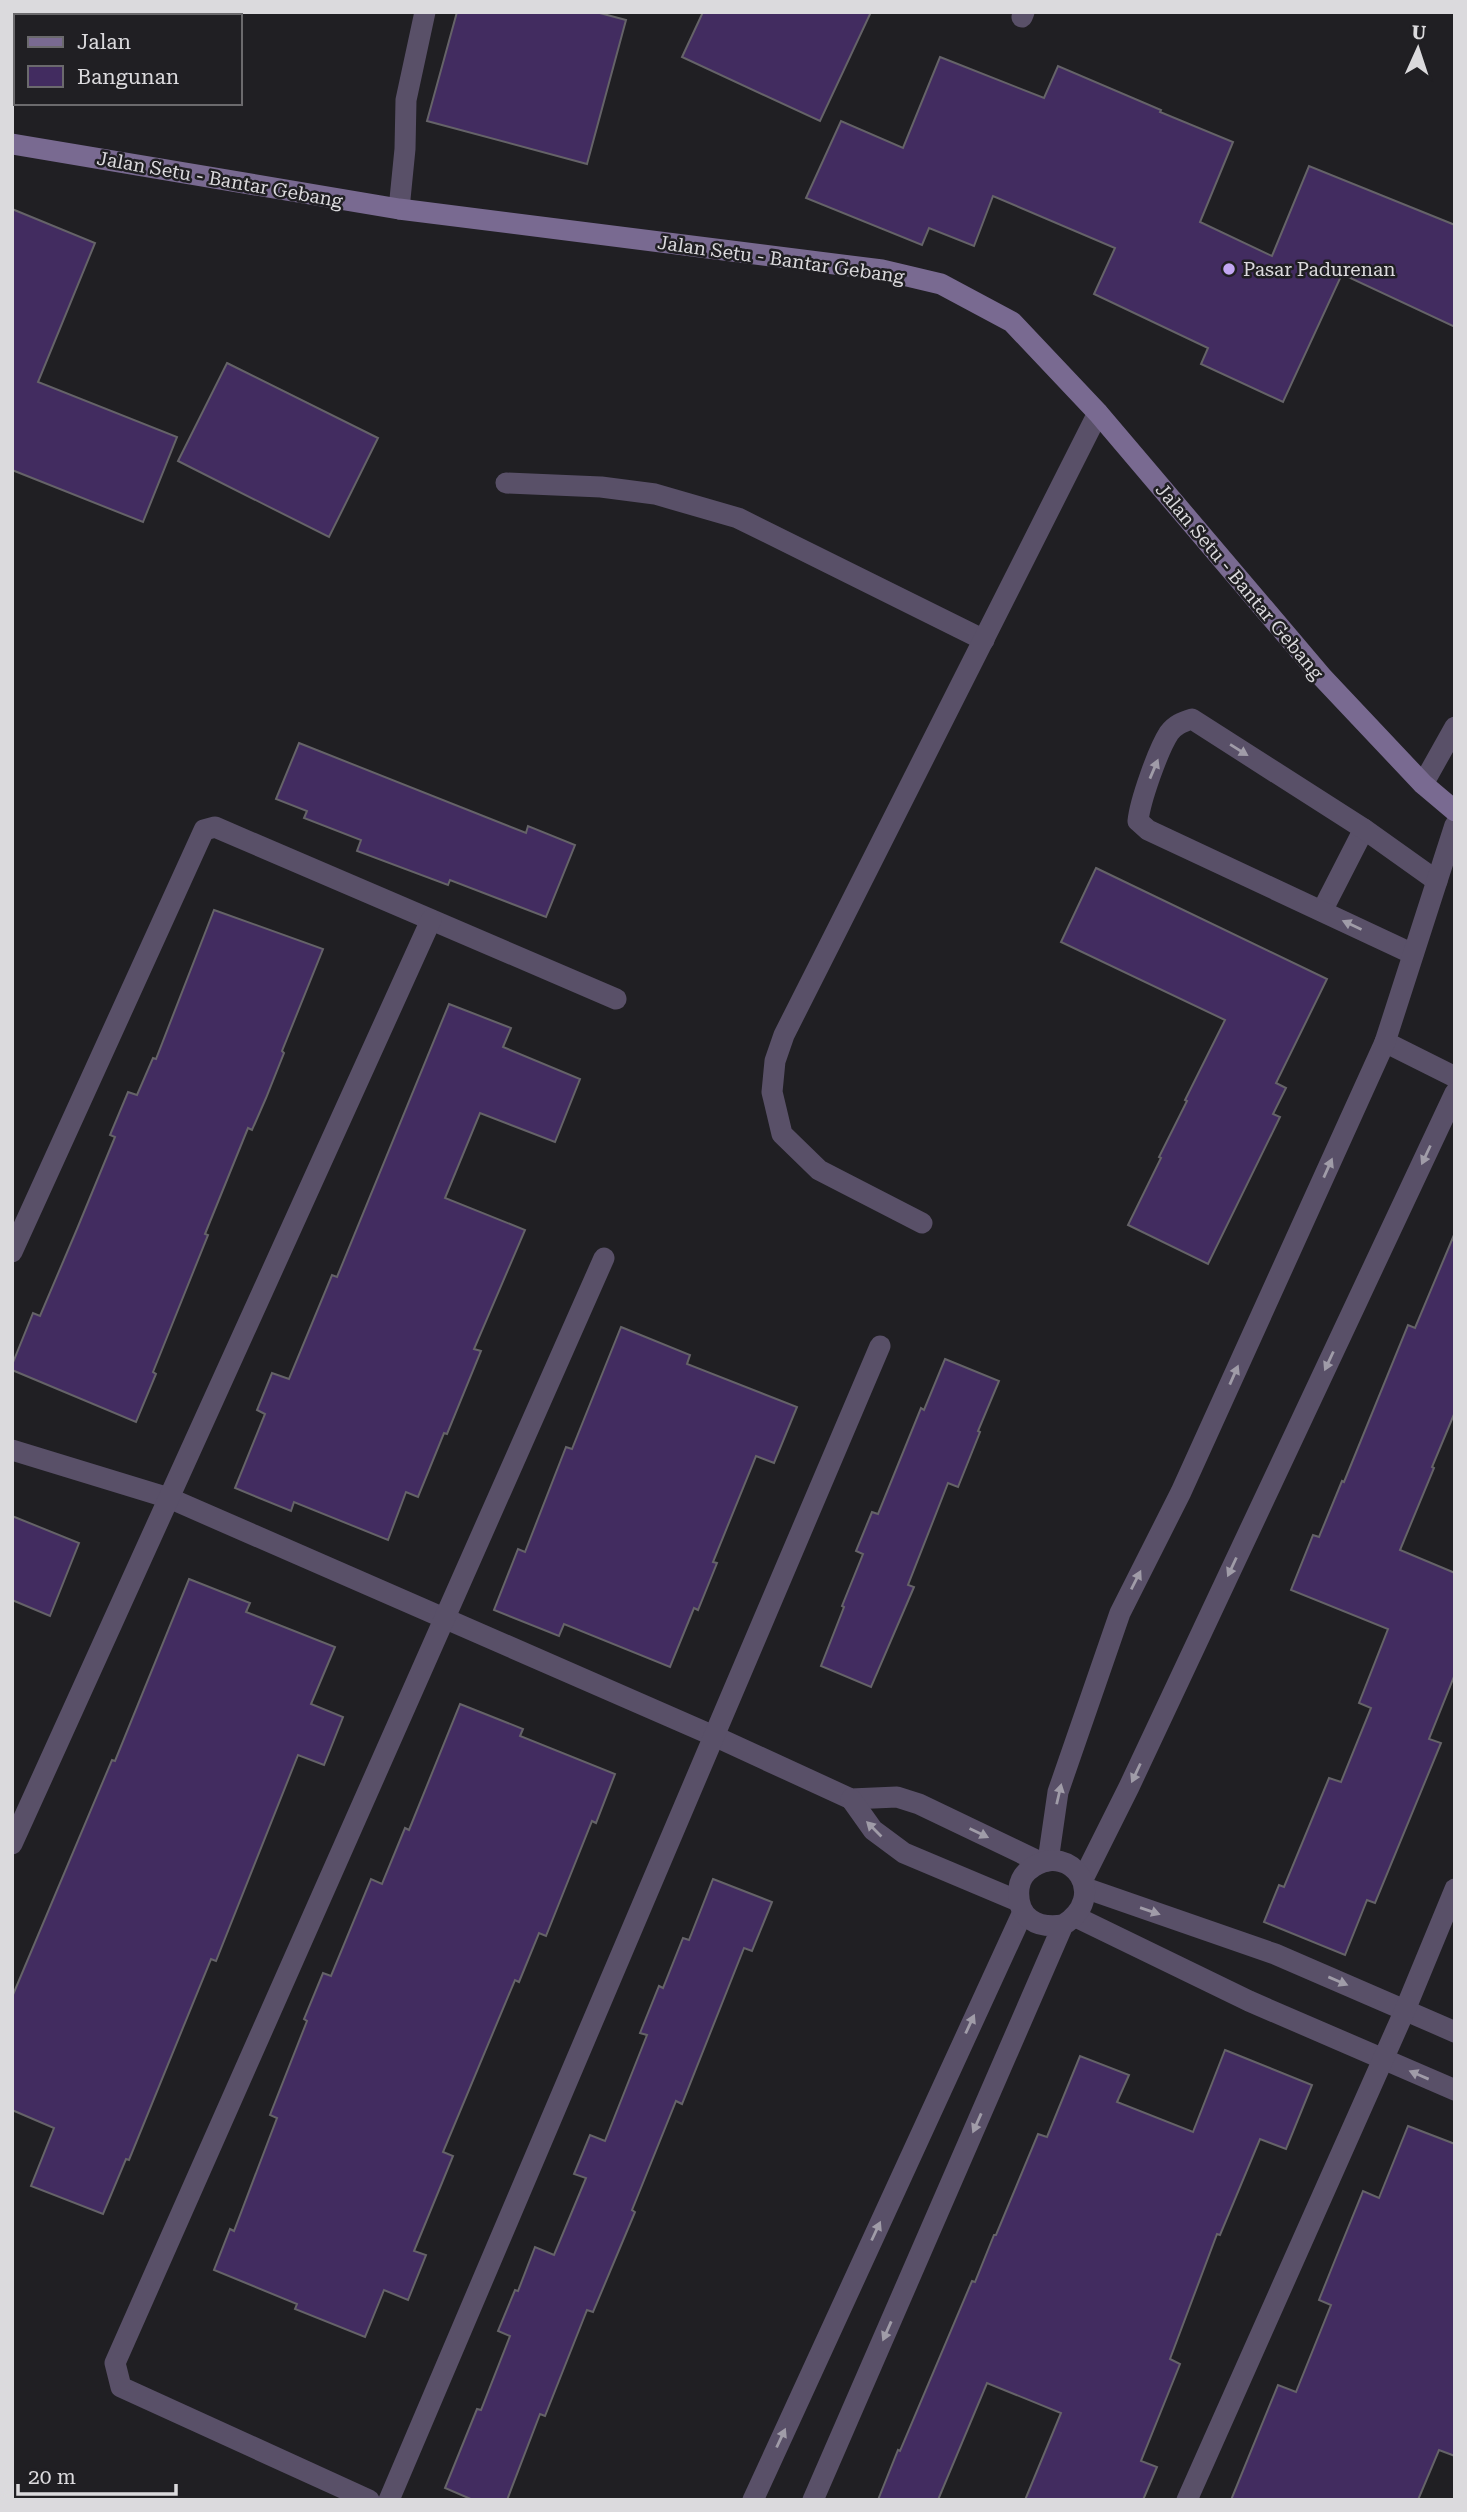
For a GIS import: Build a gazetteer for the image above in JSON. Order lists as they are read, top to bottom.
{
  "streets": {
    "main road": ["Jalan Setu - Bantar Gebang"]
  },
  "places": ["Pasar Padurenan"],
  "legend": ["Jalan", "Bangunan"],
  "scale_bar": "20 m",
  "north": "top"
}
